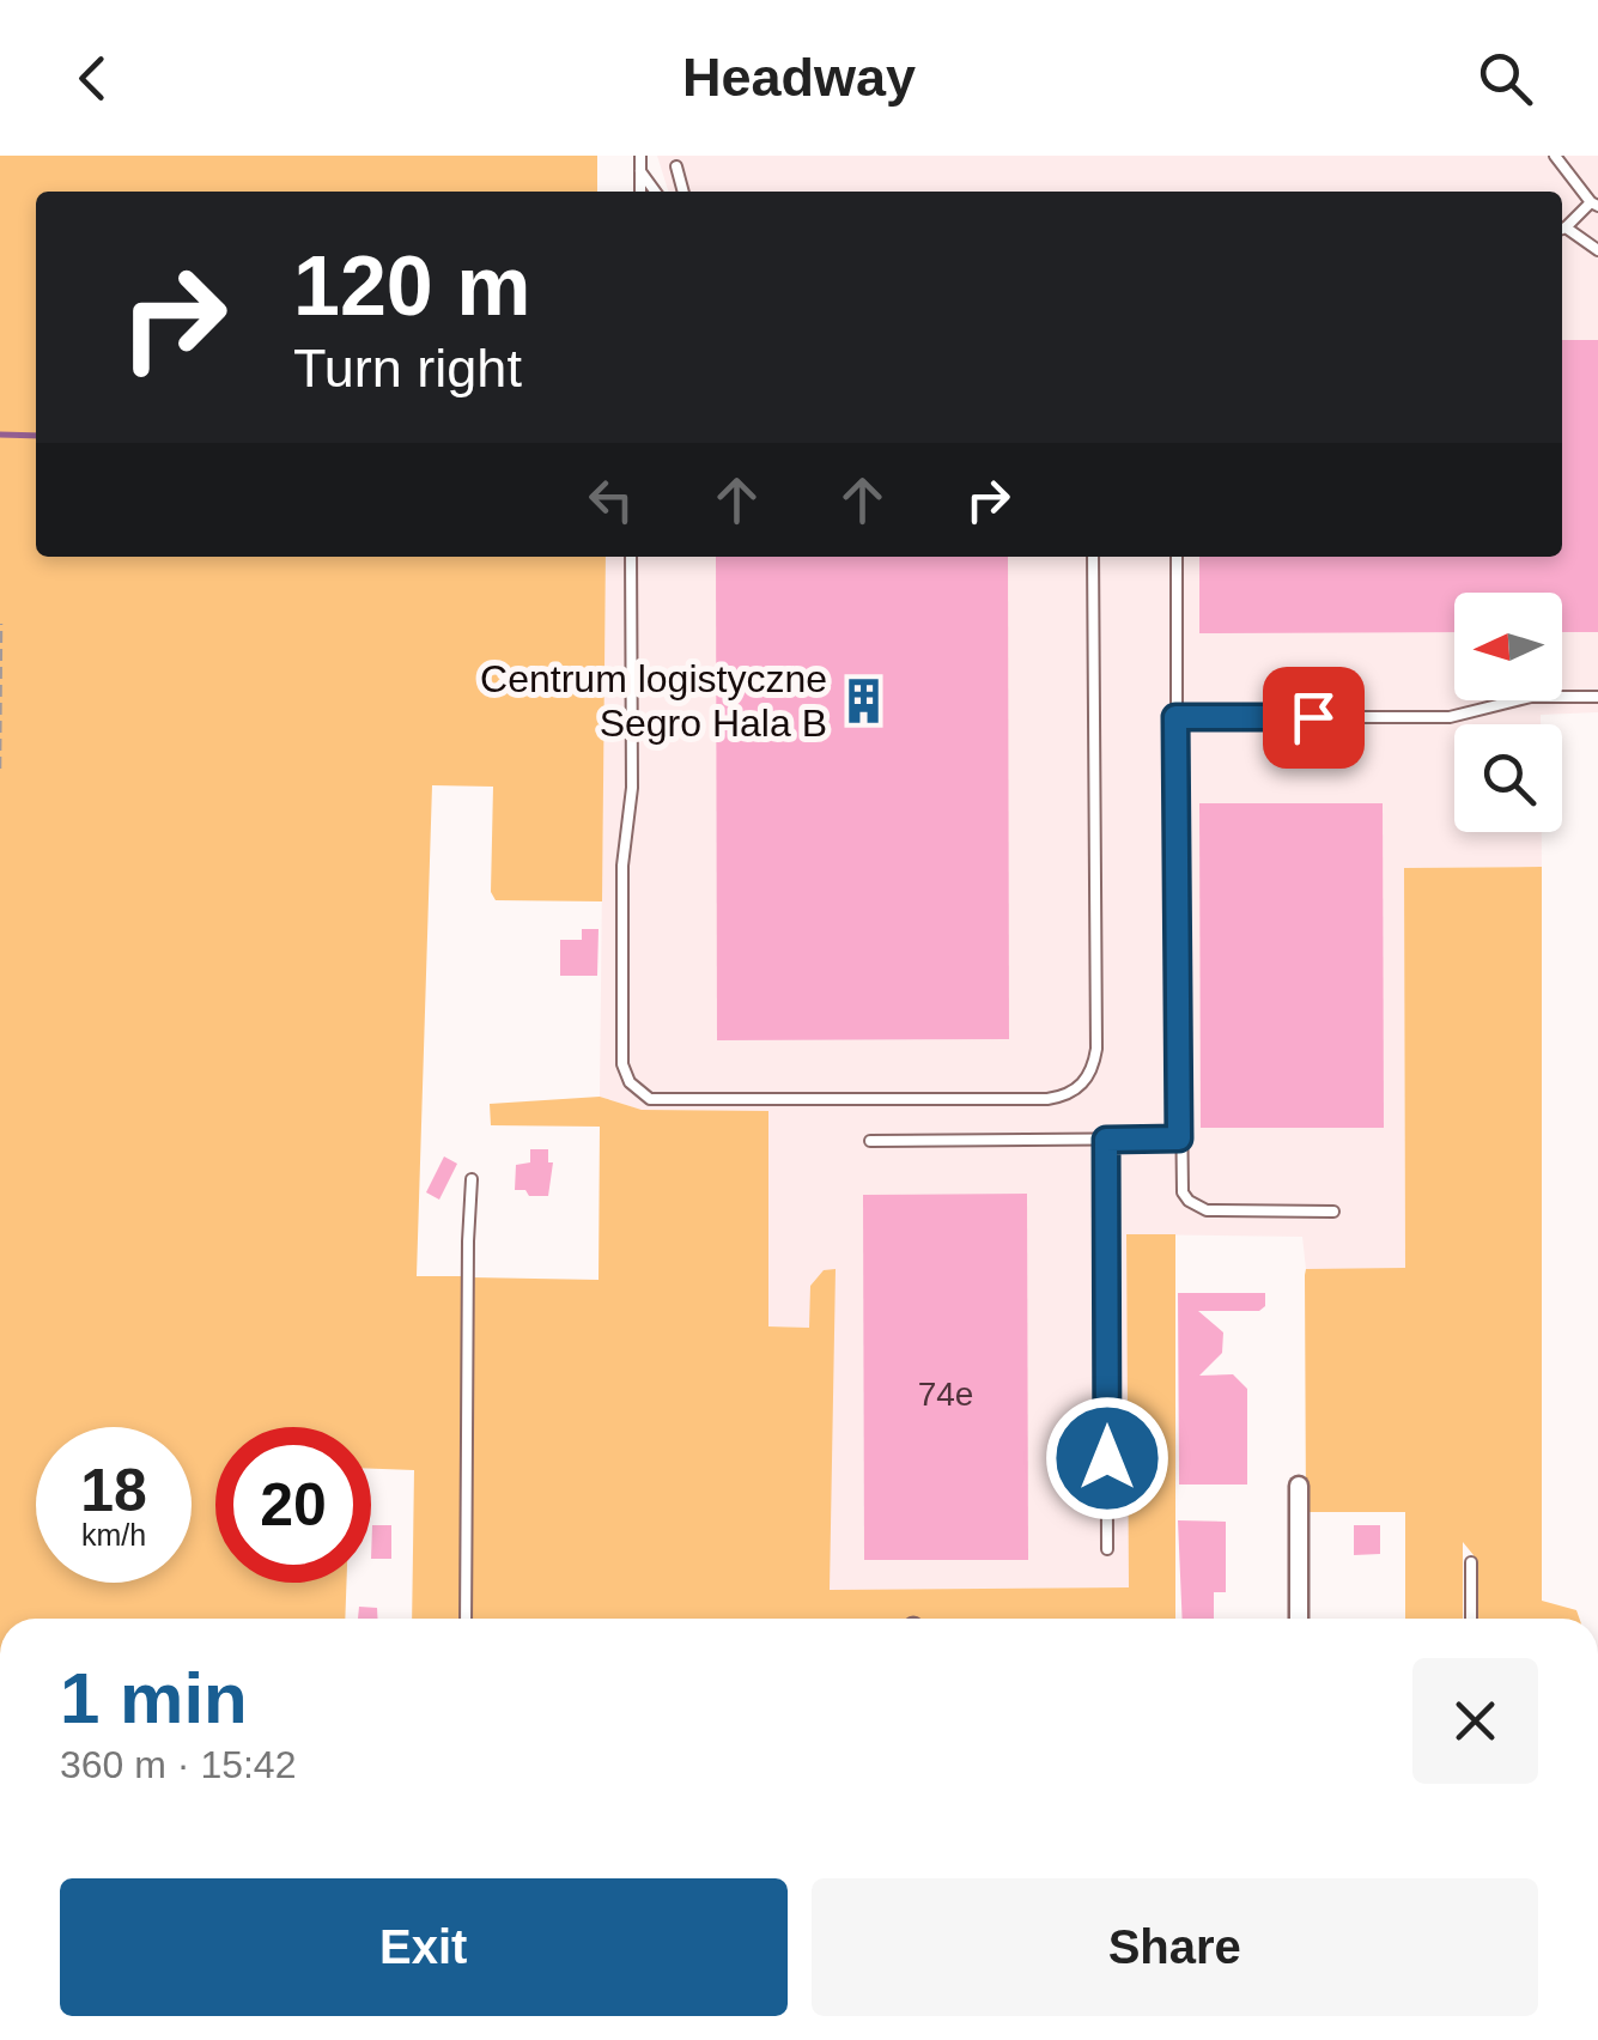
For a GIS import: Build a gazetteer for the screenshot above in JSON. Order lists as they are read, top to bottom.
{
  "places": {
    "building": ["Centrum logistyczne Segro Hala B"]
  },
  "house_numbers": ["74e"],
  "north": "left",
  "page": {
    "header": "Headway",
    "turn": ["120 m", "Turn right"],
    "speed": "18 km/h",
    "limit": "20",
    "heading": ["1 min", "360 m · 15:42"],
    "buttons": ["Exit", "Share"]
  }
}
